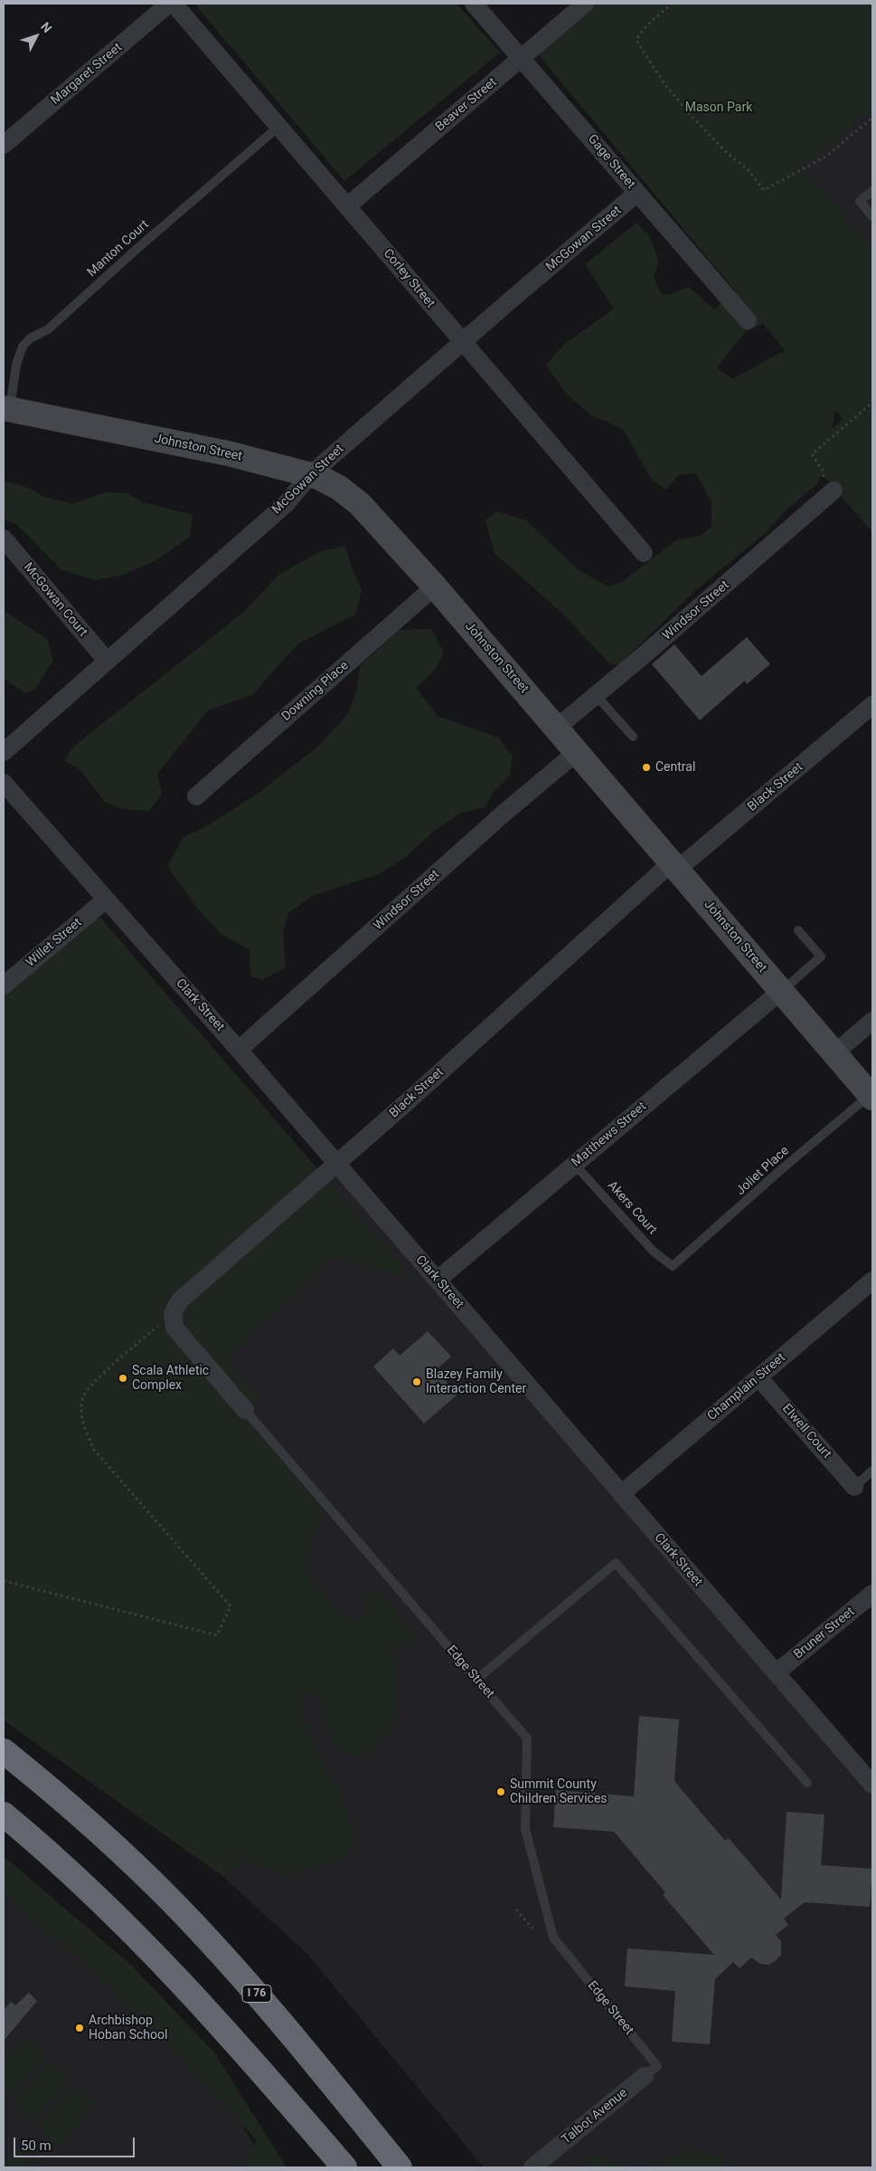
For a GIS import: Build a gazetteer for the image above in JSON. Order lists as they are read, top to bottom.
{
  "streets": {
    "highway": ["I 76"],
    "main road": ["Johnston Street"],
    "street": [
      "Margaret Street",
      "Beaver Street",
      "Gage Street",
      "McGowan Street",
      "Corley Street",
      "McGowan Court",
      "Windsor Street",
      "Downing Place",
      "Black Street",
      "Willet Street",
      "Clark Street",
      "Matthews Street",
      "Champlain Street",
      "Elwell Court",
      "Bruner Street",
      "Edge Street",
      "Talbot Avenue"
    ],
    "lane": ["Manton Court", "Joliet Place", "Akers Court"]
  },
  "crossings": [
    ["Beaver Street", "Gage Street"],
    ["Beaver Street", "Corley Street"],
    ["Gage Street", "McGowan Street"],
    ["McGowan Street", "Corley Street"],
    ["McGowan Street", "Johnston Street"],
    ["McGowan Street", "McGowan Court"],
    ["Manton Court", "Corley Street"],
    ["Manton Court", "Johnston Street"],
    ["Johnston Street", "Windsor Street"],
    ["Johnston Street", "Downing Place"],
    ["Johnston Street", "Black Street"],
    ["Johnston Street", "Matthews Street"],
    ["Johnston Street", "Joliet Place"],
    ["Windsor Street", "Clark Street"],
    ["Black Street", "Clark Street"],
    ["Black Street", "Edge Street"],
    ["Willet Street", "Clark Street"],
    ["Clark Street", "Matthews Street"],
    ["Clark Street", "Champlain Street"],
    ["Clark Street", "Bruner Street"],
    ["Matthews Street", "Akers Court"],
    ["Joliet Place", "Akers Court"],
    ["Champlain Street", "Elwell Court"],
    ["Edge Street", "Talbot Avenue"]
  ],
  "parks": ["Mason Park"],
  "places": [
    "Central",
    "Scala Athletic Complex",
    "Blazey Family Interaction Center",
    "Summit County Children Services",
    "Archbishop Hoban School"
  ],
  "scale_bar": "50 m",
  "north": "top right"
}
